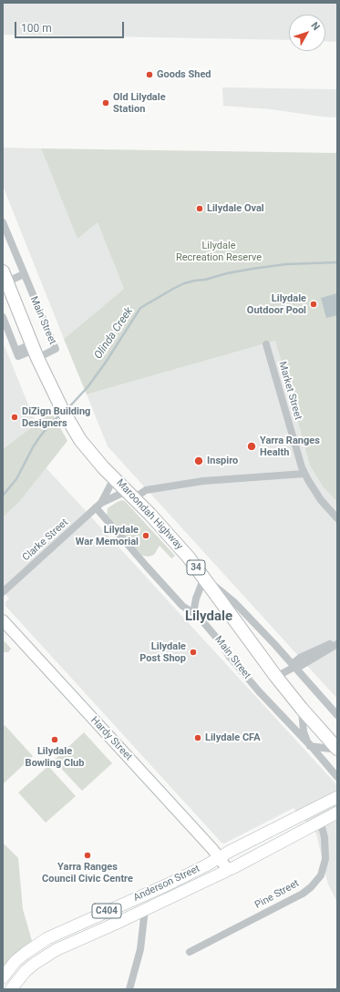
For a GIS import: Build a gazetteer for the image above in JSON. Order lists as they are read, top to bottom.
{
  "streets": {
    "highway": ["Maroondah Highway", "34"],
    "main road": ["Hardy Street", "Anderson Street", "C404"],
    "street": [
      "Main Street",
      "Market Street",
      "Clarke Street",
      "Pine Street"
    ]
  },
  "crossings": [
    ["Main Street", "Maroondah Highway"],
    ["Main Street", "Clarke Street"],
    ["Main Street", "34"],
    ["Market Street", "Clarke Street"],
    ["Maroondah Highway", "Clarke Street"],
    ["Maroondah Highway", "34"],
    ["Hardy Street", "Anderson Street"],
    ["Anderson Street", "Pine Street"]
  ],
  "districts": ["Lilydale"],
  "water": ["Olinda Creek"],
  "parks": ["Lilydale Recreation Reserve"],
  "places": [
    "Goods Shed",
    "Old Lilydale Station",
    "Lilydale Oval",
    "Lilydale Outdoor Pool",
    "DiZign Building Designers",
    "Yarra Ranges Health",
    "Inspiro",
    "Lilydale War Memorial",
    "Lilydale Post Shop",
    "Lilydale CFA",
    "Lilydale Bowling Club",
    "Yarra Ranges Council Civic Centre"
  ],
  "scale_bar": "100 m",
  "north": "top right"
}
